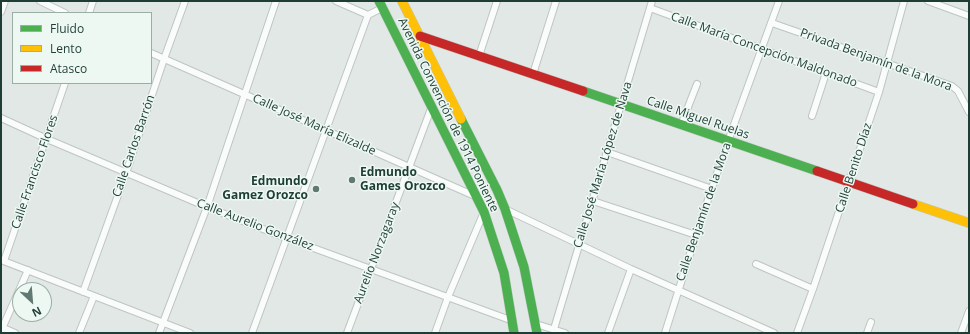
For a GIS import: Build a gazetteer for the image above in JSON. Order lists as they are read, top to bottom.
{
  "streets": {
    "main road": ["Avenida Convención de 1914 Poniente", "Calle Miguel Ruelas"],
    "street": [
      "Calle María Concepción Maldonado",
      "Privada Benjamín de la Mora",
      "Calle José María Elizalde",
      "Calle Carlos Barrón",
      "Calle José María López de Nava",
      "Calle Benito Díaz",
      "Calle Francisco Flores",
      "Calle Benjamín de la Mora",
      "Calle Aurelio González",
      "Aurelio Norzagaray"
    ]
  },
  "crossings": [
    ["Calle María Concepción Maldonado", "Calle José María López de Nava"],
    ["Calle María Concepción Maldonado", "Calle Benito Díaz"],
    ["Calle María Concepción Maldonado", "Calle Benjamín de la Mora"],
    ["Privada Benjamín de la Mora", "Calle Benito Díaz"],
    ["Privada Benjamín de la Mora", "Calle Benjamín de la Mora"],
    ["Avenida Convención de 1914 Poniente", "Calle Miguel Ruelas"],
    ["Avenida Convención de 1914 Poniente", "Calle José María Elizalde"],
    ["Avenida Convención de 1914 Poniente", "Calle Aurelio González"],
    ["Avenida Convención de 1914 Poniente", "Aurelio Norzagaray"],
    ["Calle Miguel Ruelas", "Calle José María López de Nava"],
    ["Calle Miguel Ruelas", "Calle Benito Díaz"],
    ["Calle Miguel Ruelas", "Calle Benjamín de la Mora"],
    ["Calle José María Elizalde", "Calle Carlos Barrón"],
    ["Calle José María Elizalde", "Aurelio Norzagaray"],
    ["Calle Carlos Barrón", "Calle Aurelio González"],
    ["Calle Francisco Flores", "Calle Aurelio González"],
    ["Calle Aurelio González", "Aurelio Norzagaray"]
  ],
  "places": ["Edmundo Games Orozco", "Edmundo Gamez Orozco"],
  "legend": ["Fluido", "Lento", "Atasco"],
  "north": "bottom right"
}
